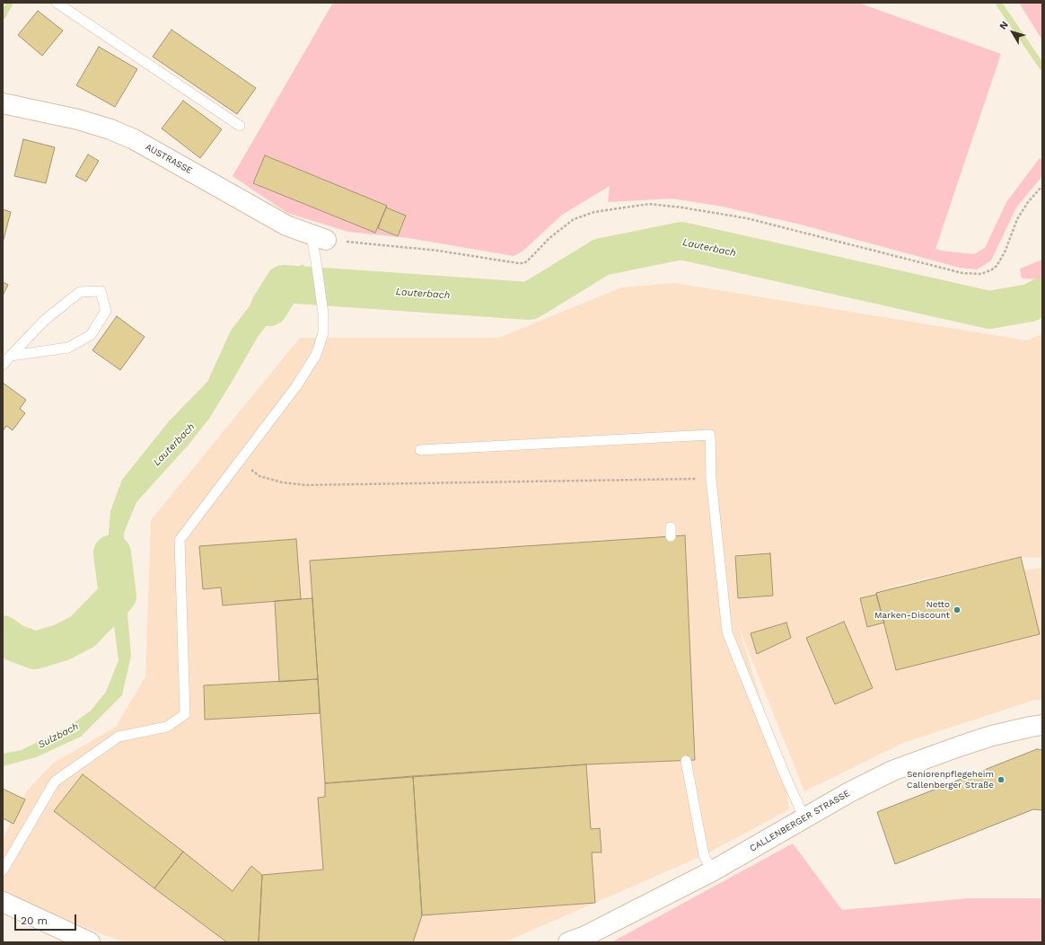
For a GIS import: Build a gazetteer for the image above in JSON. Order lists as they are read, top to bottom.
{
  "streets": {
    "street": ["AUSTRASSE", "CALLENBERGER STRASSE"]
  },
  "water": ["Lauterbach", "Sulzbach"],
  "places": ["Netto Marken-Discount", "Seniorenpflegeheim Callenberger Straße"],
  "scale_bar": "20 m",
  "north": "top left"
}
